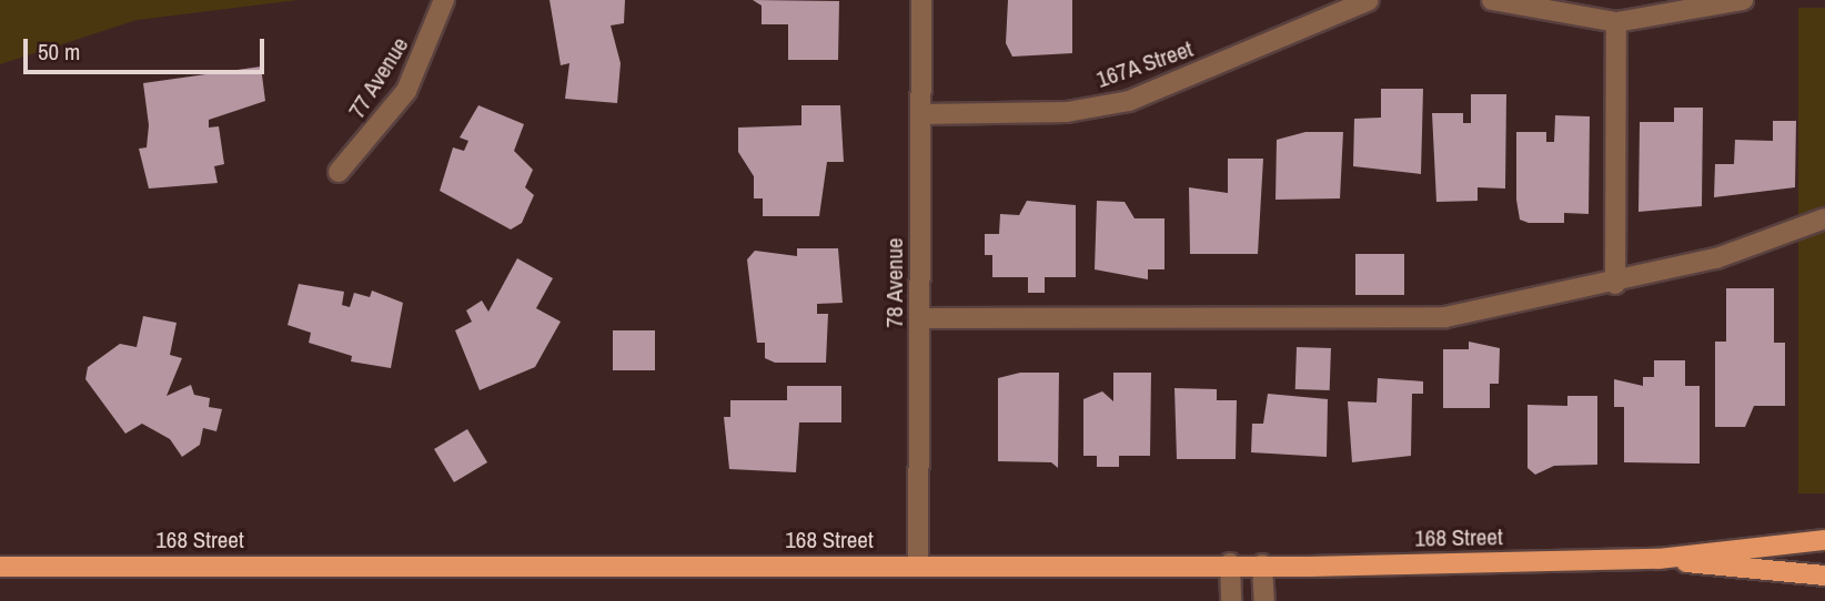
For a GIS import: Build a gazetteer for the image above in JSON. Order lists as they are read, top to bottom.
{
  "streets": {
    "main road": ["168 Street"],
    "street": ["167A Street", "77 Avenue", "78 Avenue"]
  },
  "crossings": [
    ["167A Street", "78 Avenue"],
    ["78 Avenue", "168 Street"]
  ],
  "scale_bar": "50 m"
}
